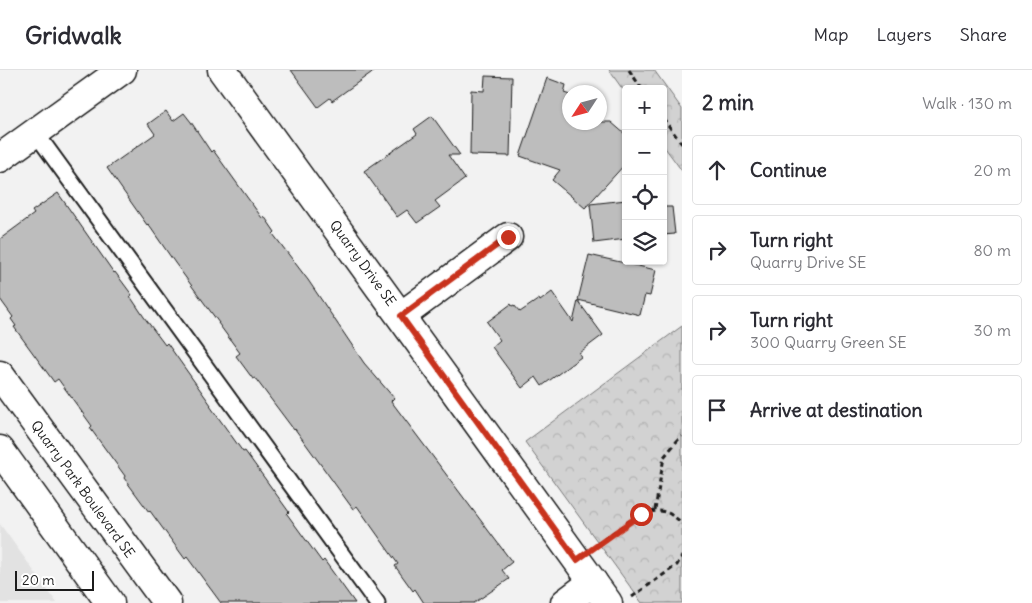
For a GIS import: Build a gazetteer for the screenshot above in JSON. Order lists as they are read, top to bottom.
{
  "streets": {
    "street": ["Quarry Drive SE", "Quarry Park Boulevard SE"]
  },
  "scale_bar": "20 m",
  "north": "bottom left",
  "page": {
    "header": "Gridwalk",
    "nav": ["Map", "Layers", "Share"],
    "heading": ["2 min", "Walk · 130 m"],
    "map_buttons": ["+", "−"],
    "list": [
      ["Continue", "20 m"],
      ["Turn right", "Quarry Drive SE", "80 m"],
      ["Turn right", "300 Quarry Green SE", "30 m"],
      "Arrive at destination"
    ],
    "scale": "20 m"
  }
}
